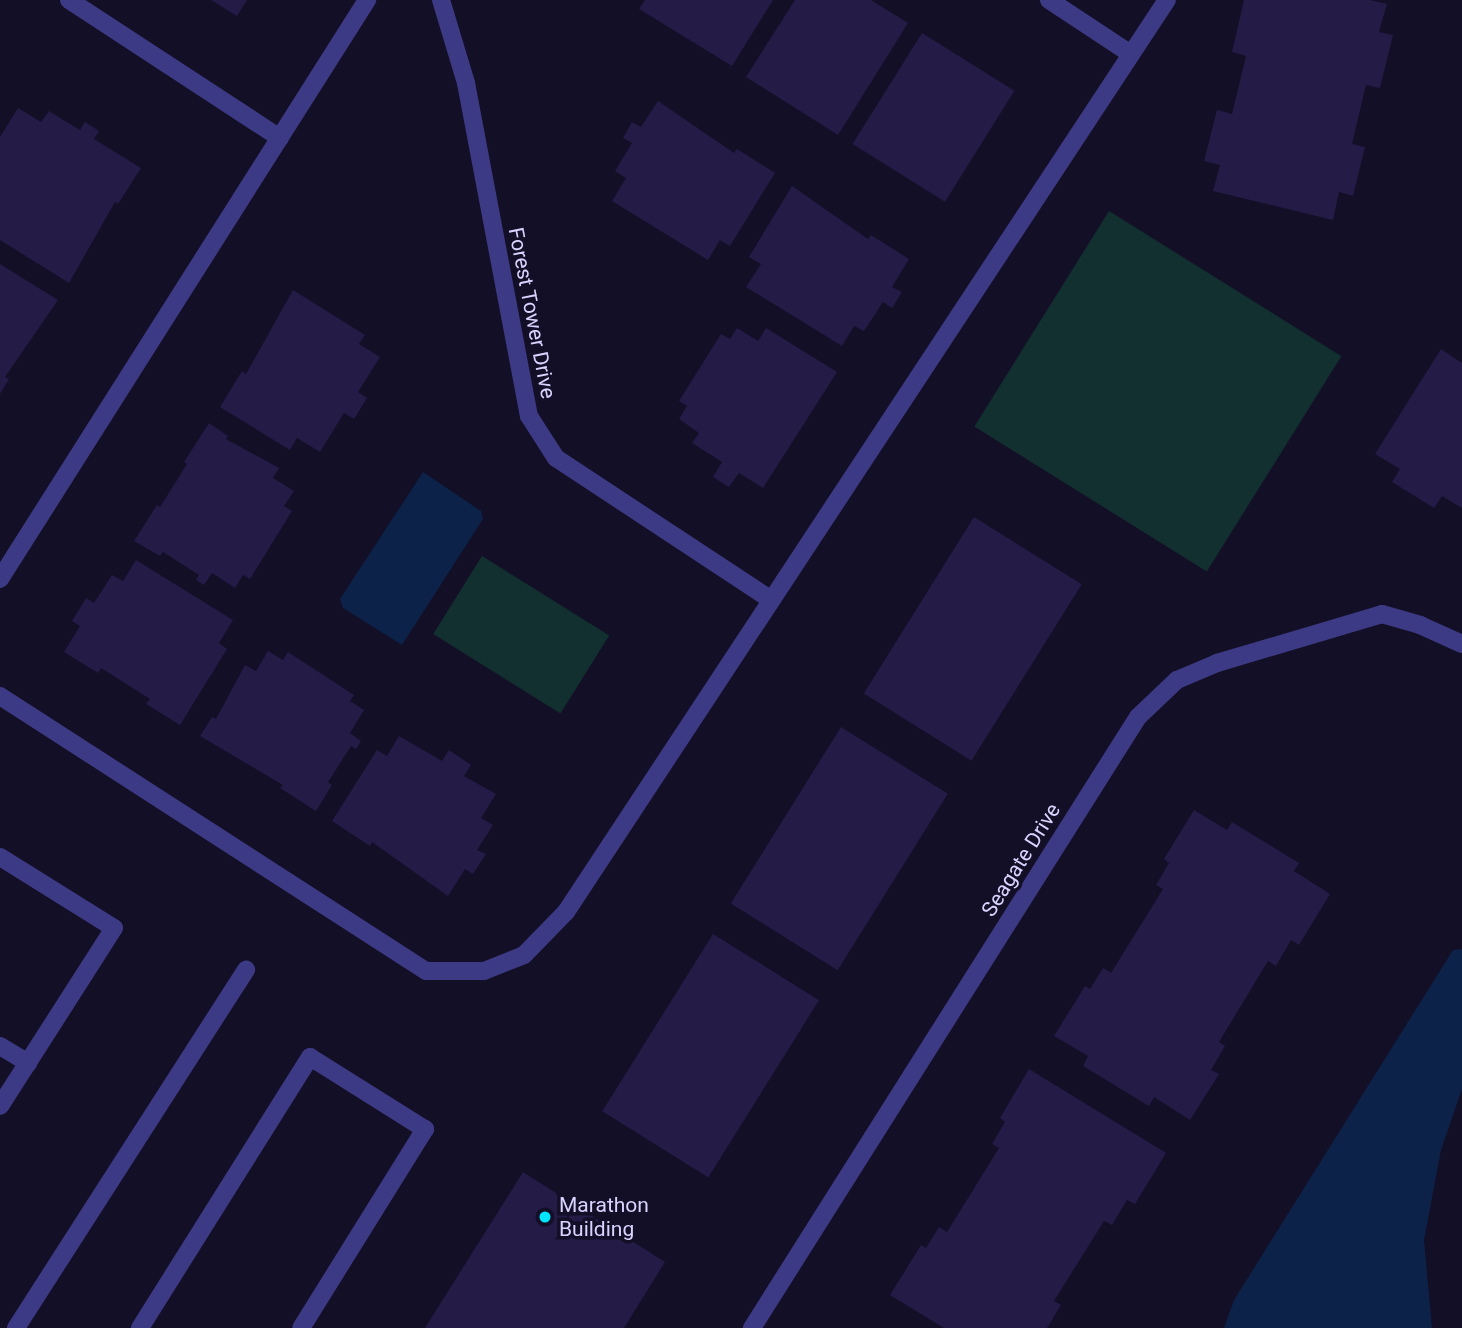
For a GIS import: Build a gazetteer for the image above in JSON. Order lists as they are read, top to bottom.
{
  "streets": {
    "lane": ["Forest Tower Drive", "Seagate Drive"]
  },
  "places": ["Marathon Building"]
}
